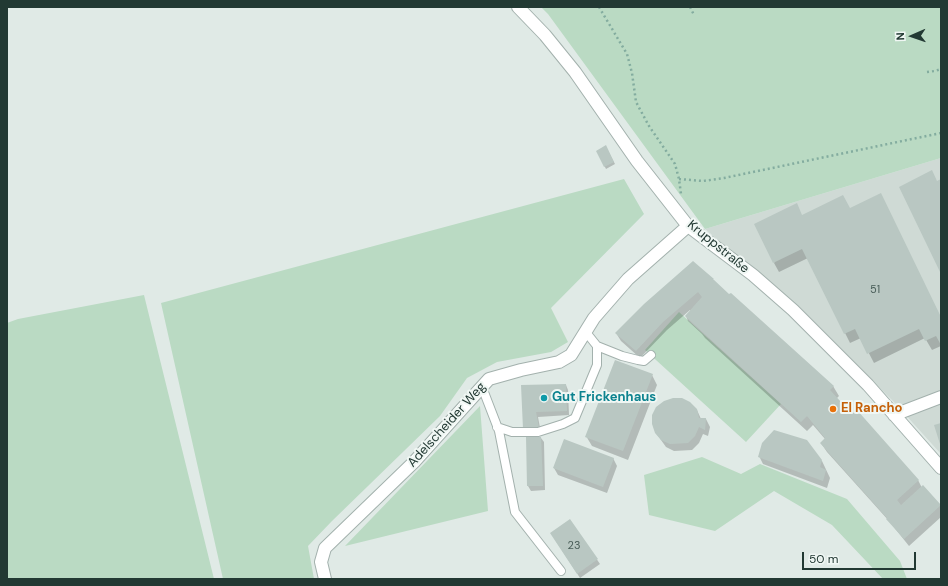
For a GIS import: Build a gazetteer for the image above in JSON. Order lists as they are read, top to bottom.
{
  "streets": {
    "street": ["Kruppstraße", "Adelscheider Weg"]
  },
  "crossings": [
    ["Kruppstraße", "Adelscheider Weg"]
  ],
  "places": ["Gut Frickenhaus", "El Rancho"],
  "house_numbers": ["51", "23"],
  "scale_bar": "50 m",
  "north": "left"
}
